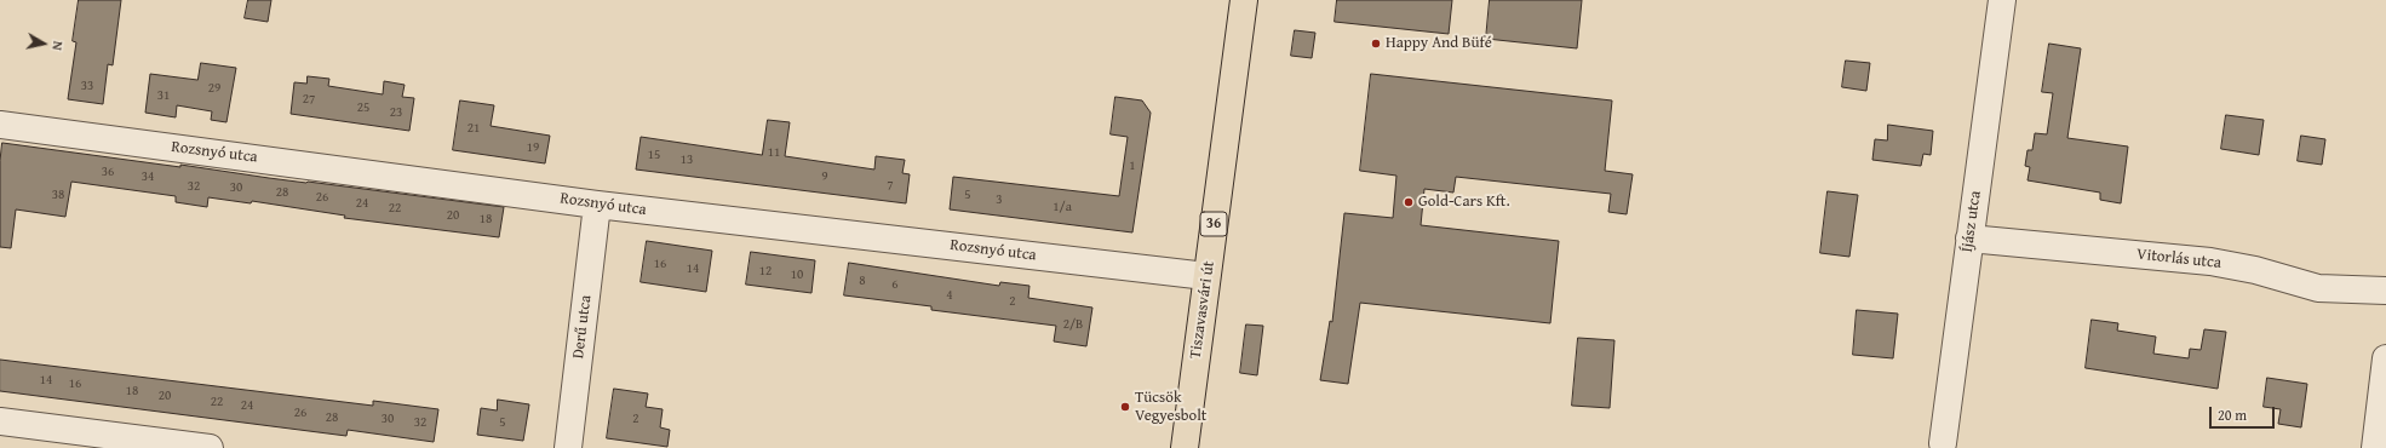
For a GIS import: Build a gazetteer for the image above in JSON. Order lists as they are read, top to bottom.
{
  "streets": {
    "main road": ["36", "Tiszavasvári út"],
    "street": [
      "Rozsnyó utca",
      "Íjász utca",
      "Vitorlás utca",
      "Derű utca"
    ]
  },
  "crossings": [
    ["Rozsnyó utca", "Tiszavasvári út"],
    ["Rozsnyó utca", "Derű utca"],
    ["Íjász utca", "Vitorlás utca"]
  ],
  "places": ["Happy And Büfé", "Gold-Cars Kft.", "Tücsök Vegyesbolt"],
  "house_numbers": [
    "33",
    "29",
    "31",
    "27",
    "25",
    "23",
    "21",
    "19",
    "11",
    "15",
    "13",
    "1",
    "36",
    "34",
    "9",
    "7",
    "32",
    "30",
    "28",
    "38",
    "5",
    "26",
    "3",
    "24",
    "1/a",
    "22",
    "20",
    "18",
    "16",
    "14",
    "12",
    "10",
    "8",
    "6",
    "4",
    "2",
    "2/B",
    "14",
    "16",
    "18",
    "20",
    "22",
    "24",
    "26",
    "28",
    "30",
    "2",
    "32",
    "5"
  ],
  "scale_bar": "20 m",
  "north": "right"
}
